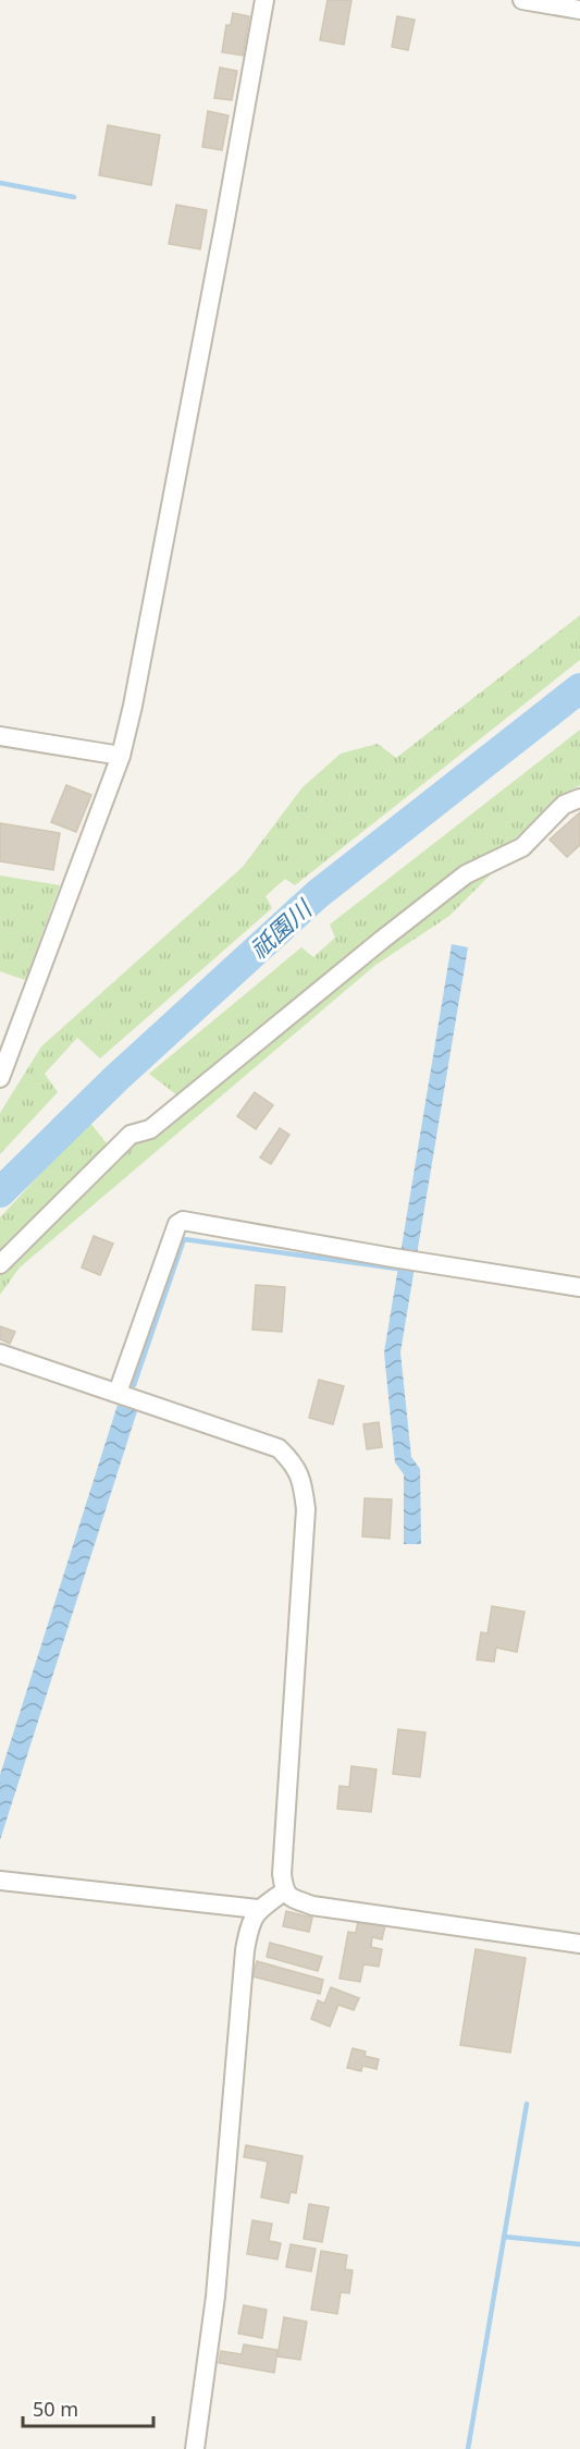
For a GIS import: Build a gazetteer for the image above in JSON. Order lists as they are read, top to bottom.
{
  "water": ["祇園川"],
  "scale_bar": "50 m"
}
